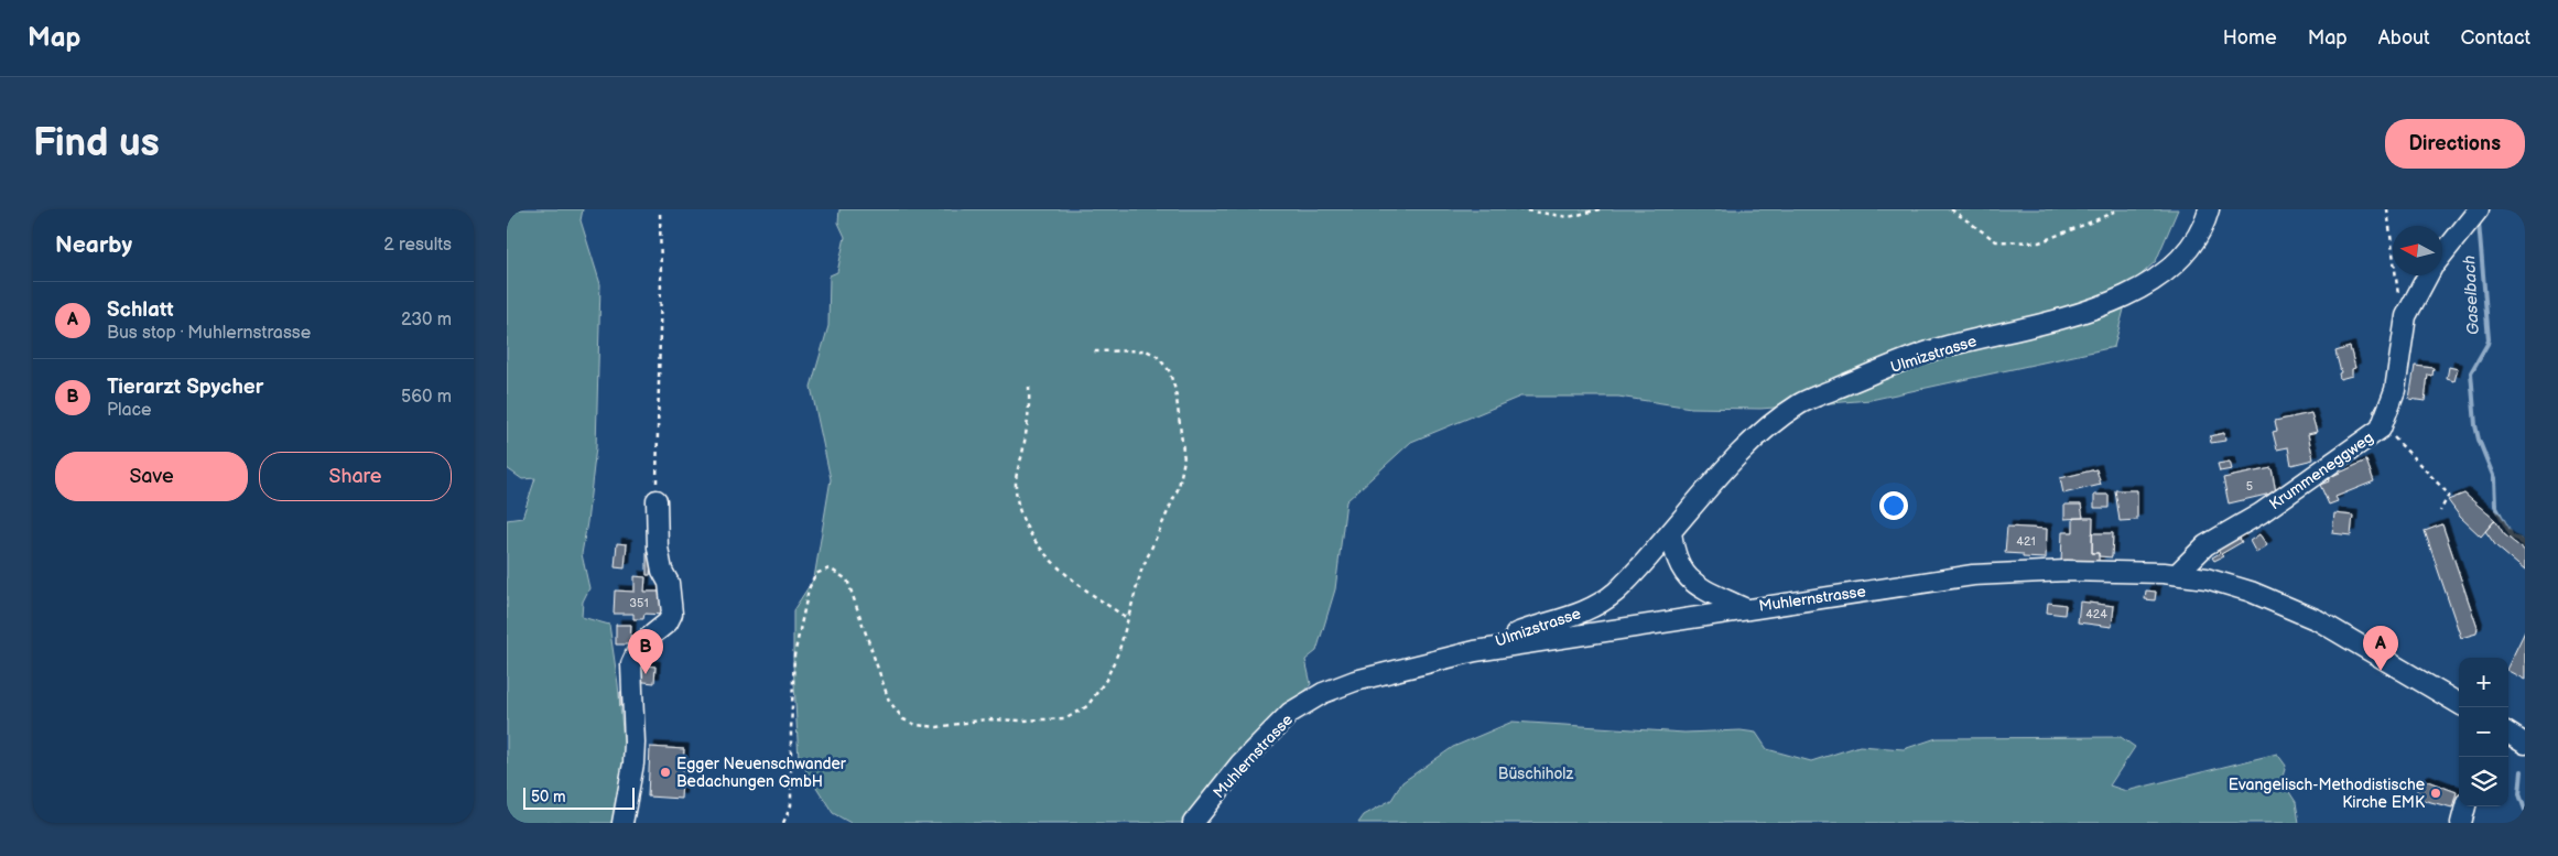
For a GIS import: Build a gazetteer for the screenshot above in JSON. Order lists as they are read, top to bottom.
{
  "streets": {
    "street": ["Ulmizstrasse", "Krummeneggweg", "Muhlernstrasse"]
  },
  "crossings": [
    ["Ulmizstrasse", "Muhlernstrasse"],
    ["Krummeneggweg", "Muhlernstrasse"]
  ],
  "water": ["Gaselbach"],
  "parks": ["Büschiholz"],
  "places": ["Egger Neuenschwander Bedachungen GmbH", "Evangelisch-Methodistische Kirche EMK"],
  "house_numbers": [
    "5",
    "421",
    "351",
    "424"
  ],
  "scale_bar": "50 m",
  "north": "left",
  "page": {
    "header": "Map",
    "nav": [
      "Home",
      "Map",
      "About",
      "Contact"
    ],
    "buttons": [
      "Directions",
      ["Save", "Share"]
    ],
    "title": "Find us",
    "heading": ["Nearby", "2 results"],
    "list": [
      {
        "mark": "A",
        "name": "Schlatt",
        "note": "Bus stop · Muhlernstrasse",
        "value": "230 m"
      },
      {
        "mark": "B",
        "name": "Tierarzt Spycher",
        "note": "Place",
        "value": "560 m"
      }
    ],
    "pins": ["A", "B"],
    "map_buttons": ["+", "−"],
    "scale": "50 m"
  }
}
